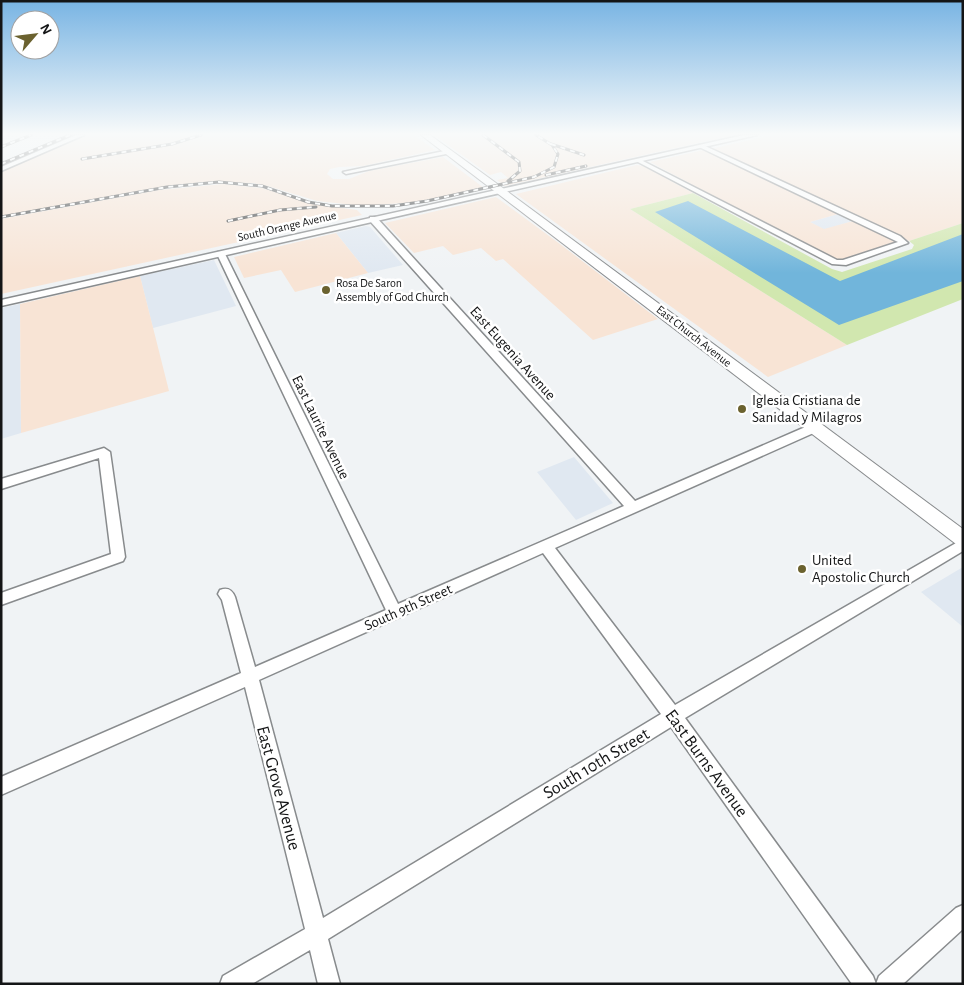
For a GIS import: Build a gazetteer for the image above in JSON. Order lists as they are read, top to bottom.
{
  "streets": {
    "main road": ["East Church Avenue"],
    "street": [
      "South Orange Avenue",
      "East Eugenia Avenue",
      "East Laurite Avenue",
      "South 9th Street",
      "South 10th Street",
      "East Burns Avenue",
      "East Grove Avenue"
    ]
  },
  "crossings": [
    ["South Orange Avenue", "East Church Avenue"],
    ["South Orange Avenue", "East Eugenia Avenue"],
    ["South Orange Avenue", "East Laurite Avenue"],
    ["East Church Avenue", "South 9th Street"],
    ["East Eugenia Avenue", "South 9th Street"],
    ["East Laurite Avenue", "South 9th Street"],
    ["South 9th Street", "East Burns Avenue"],
    ["South 9th Street", "East Grove Avenue"],
    ["South 10th Street", "East Burns Avenue"],
    ["South 10th Street", "East Grove Avenue"]
  ],
  "places": ["Rosa De Saron Assembly of God Church", "Iglesia Cristiana de Sanidad y Milagros", "United Apostolic Church"],
  "north": "top right"
}
